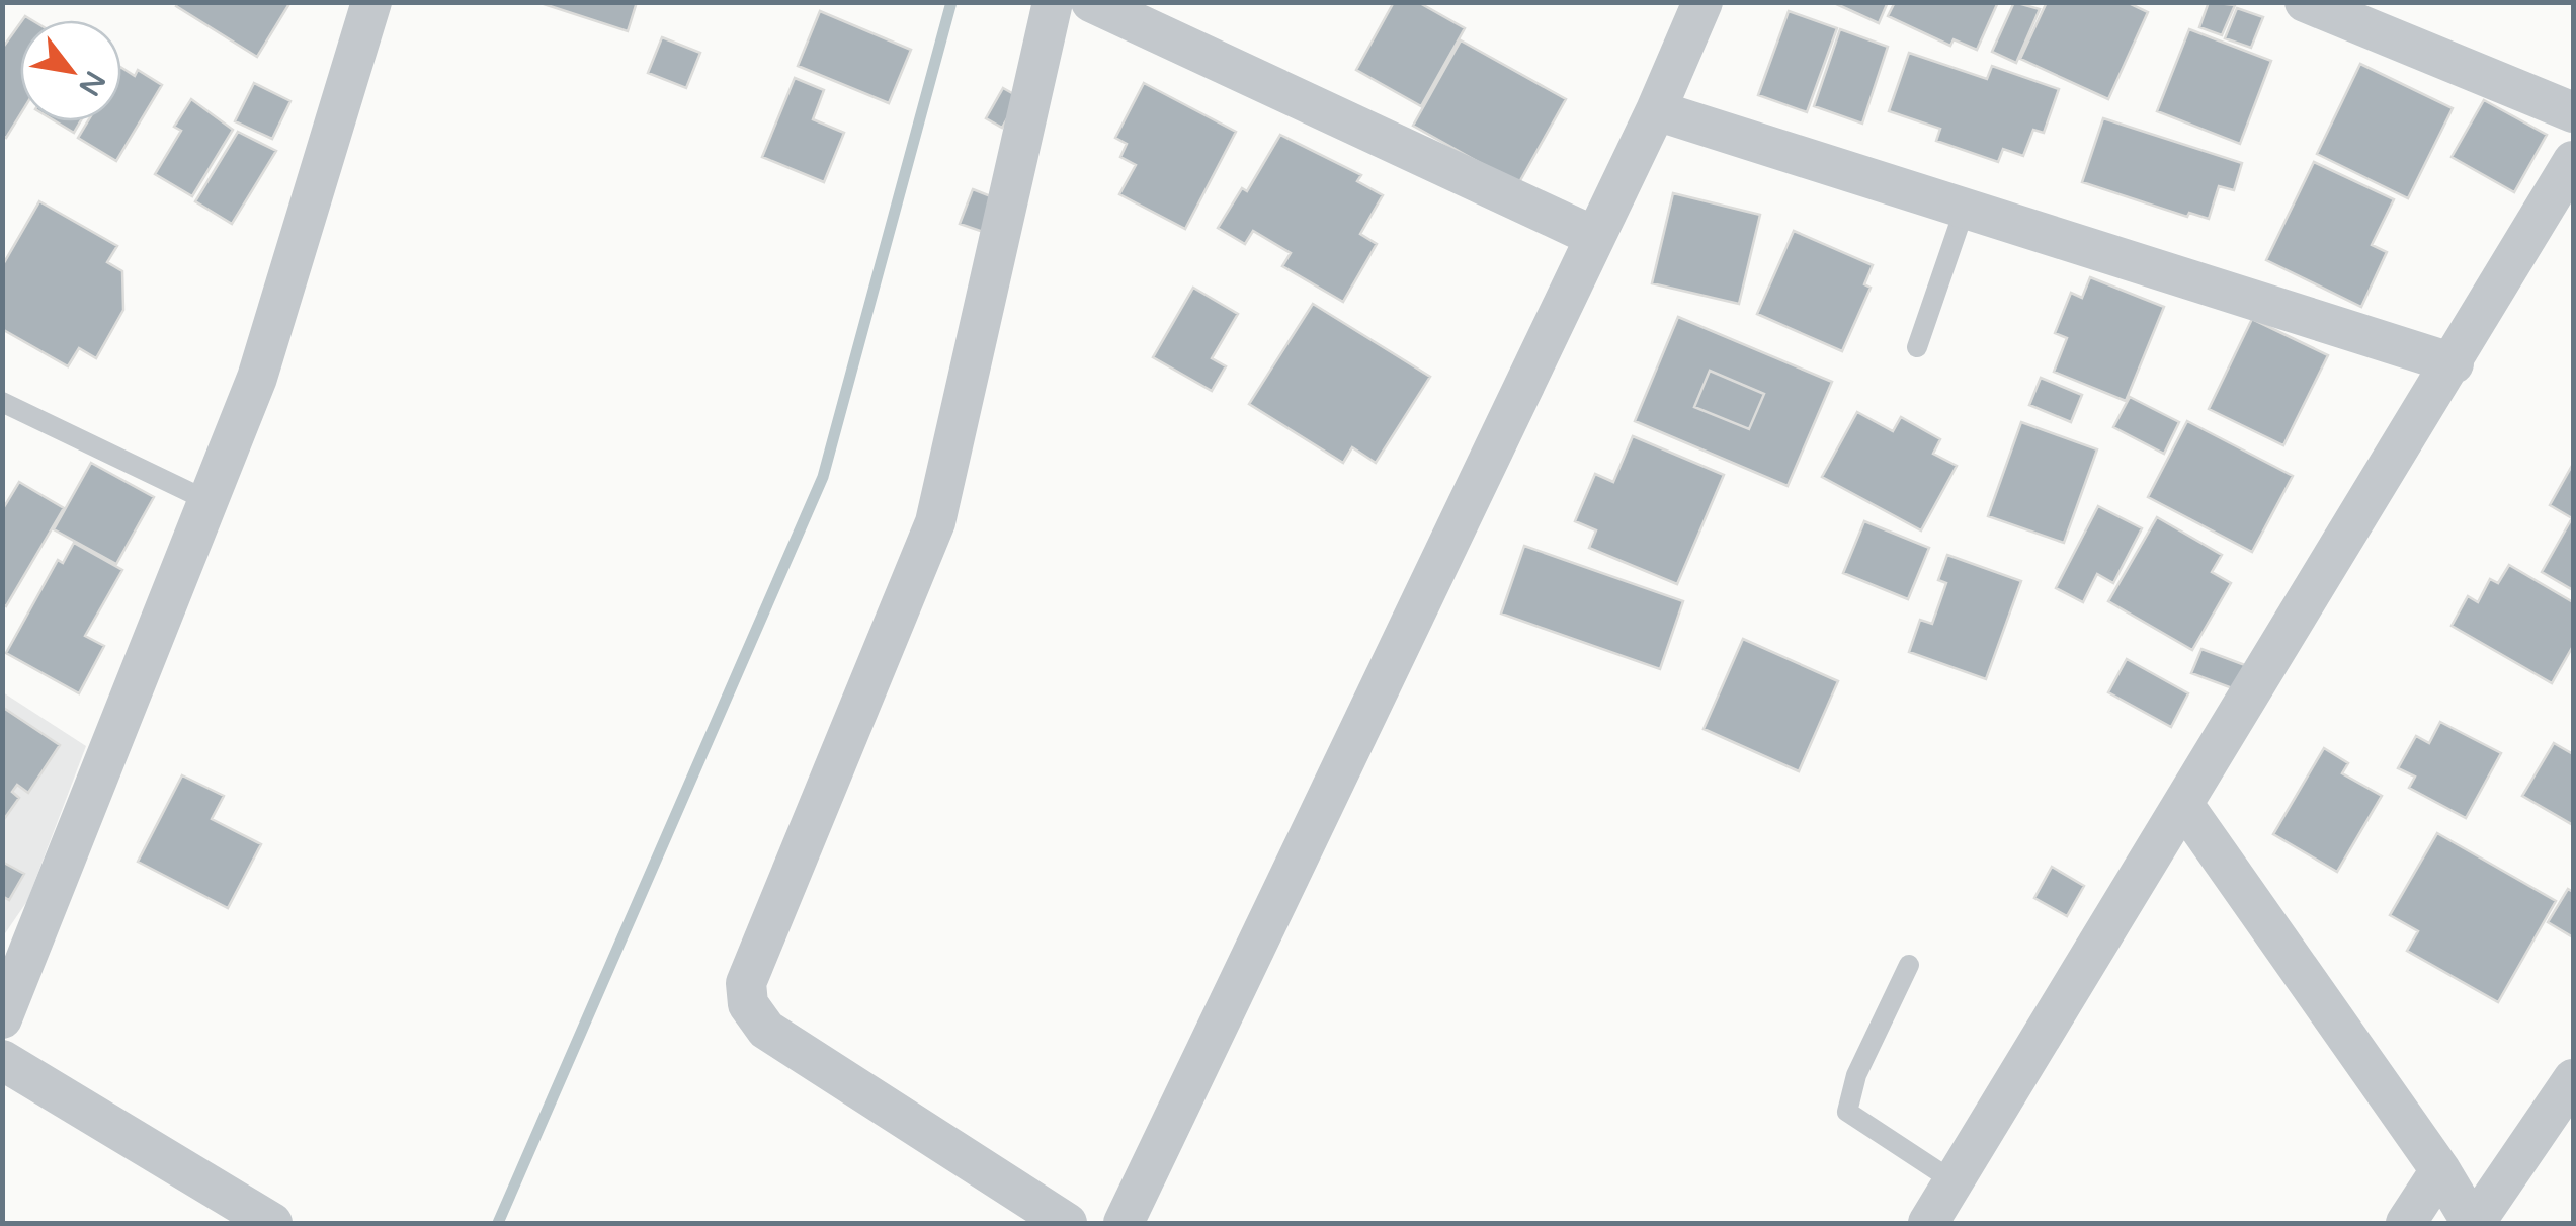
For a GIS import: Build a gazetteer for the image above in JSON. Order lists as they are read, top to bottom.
{
  "north": "bottom right"
}
